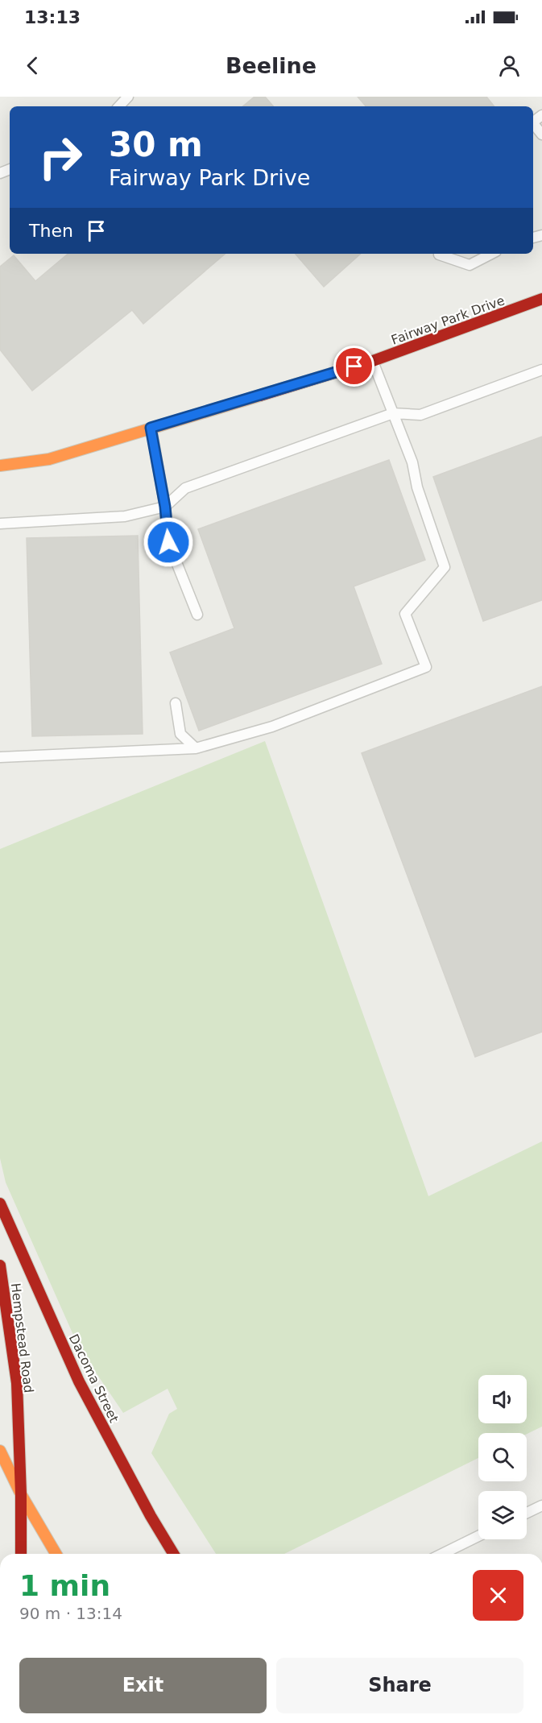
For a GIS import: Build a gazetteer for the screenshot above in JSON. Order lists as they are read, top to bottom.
{
  "streets": {
    "main road": ["Fairway Park Drive", "Hempstead Road", "Dacoma Street"]
  },
  "page": {
    "status": "13:13",
    "header": "Beeline",
    "turn": ["30 m", "Fairway Park Drive"],
    "then": "Then",
    "heading": ["1 min", "90 m · 13:14"],
    "buttons": ["Exit", "Share"]
  }
}
